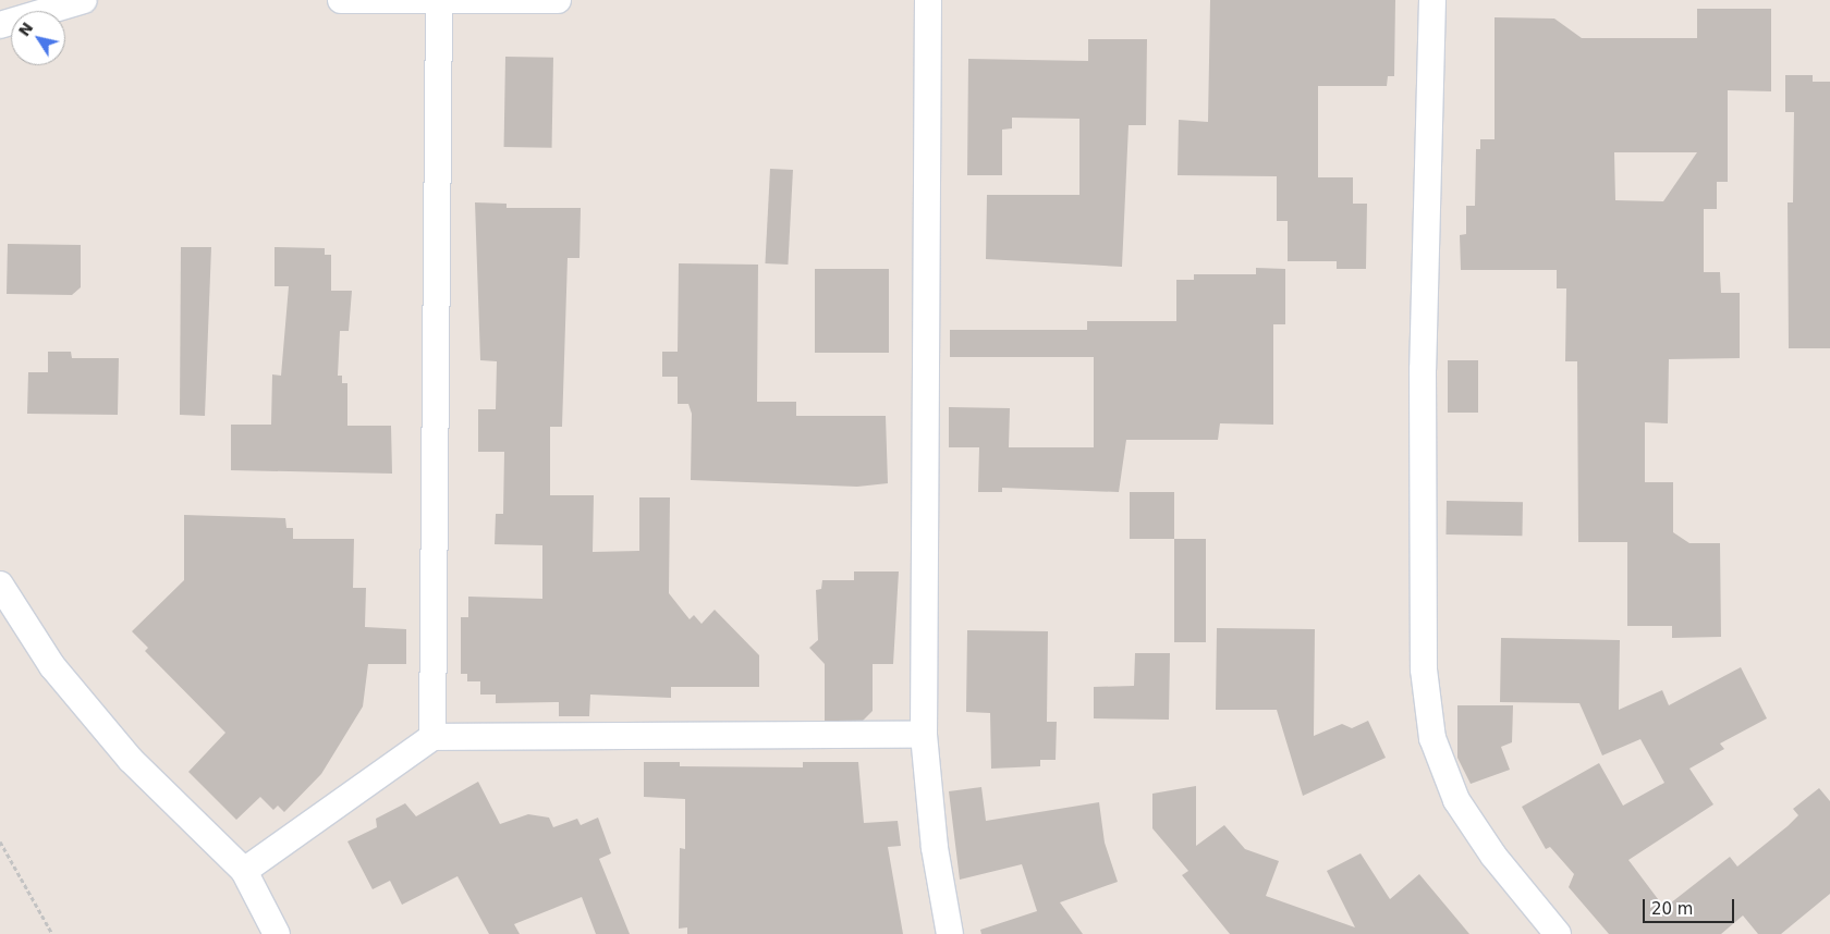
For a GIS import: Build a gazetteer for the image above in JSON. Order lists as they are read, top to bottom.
{
  "scale_bar": "20 m",
  "north": "top left"
}
